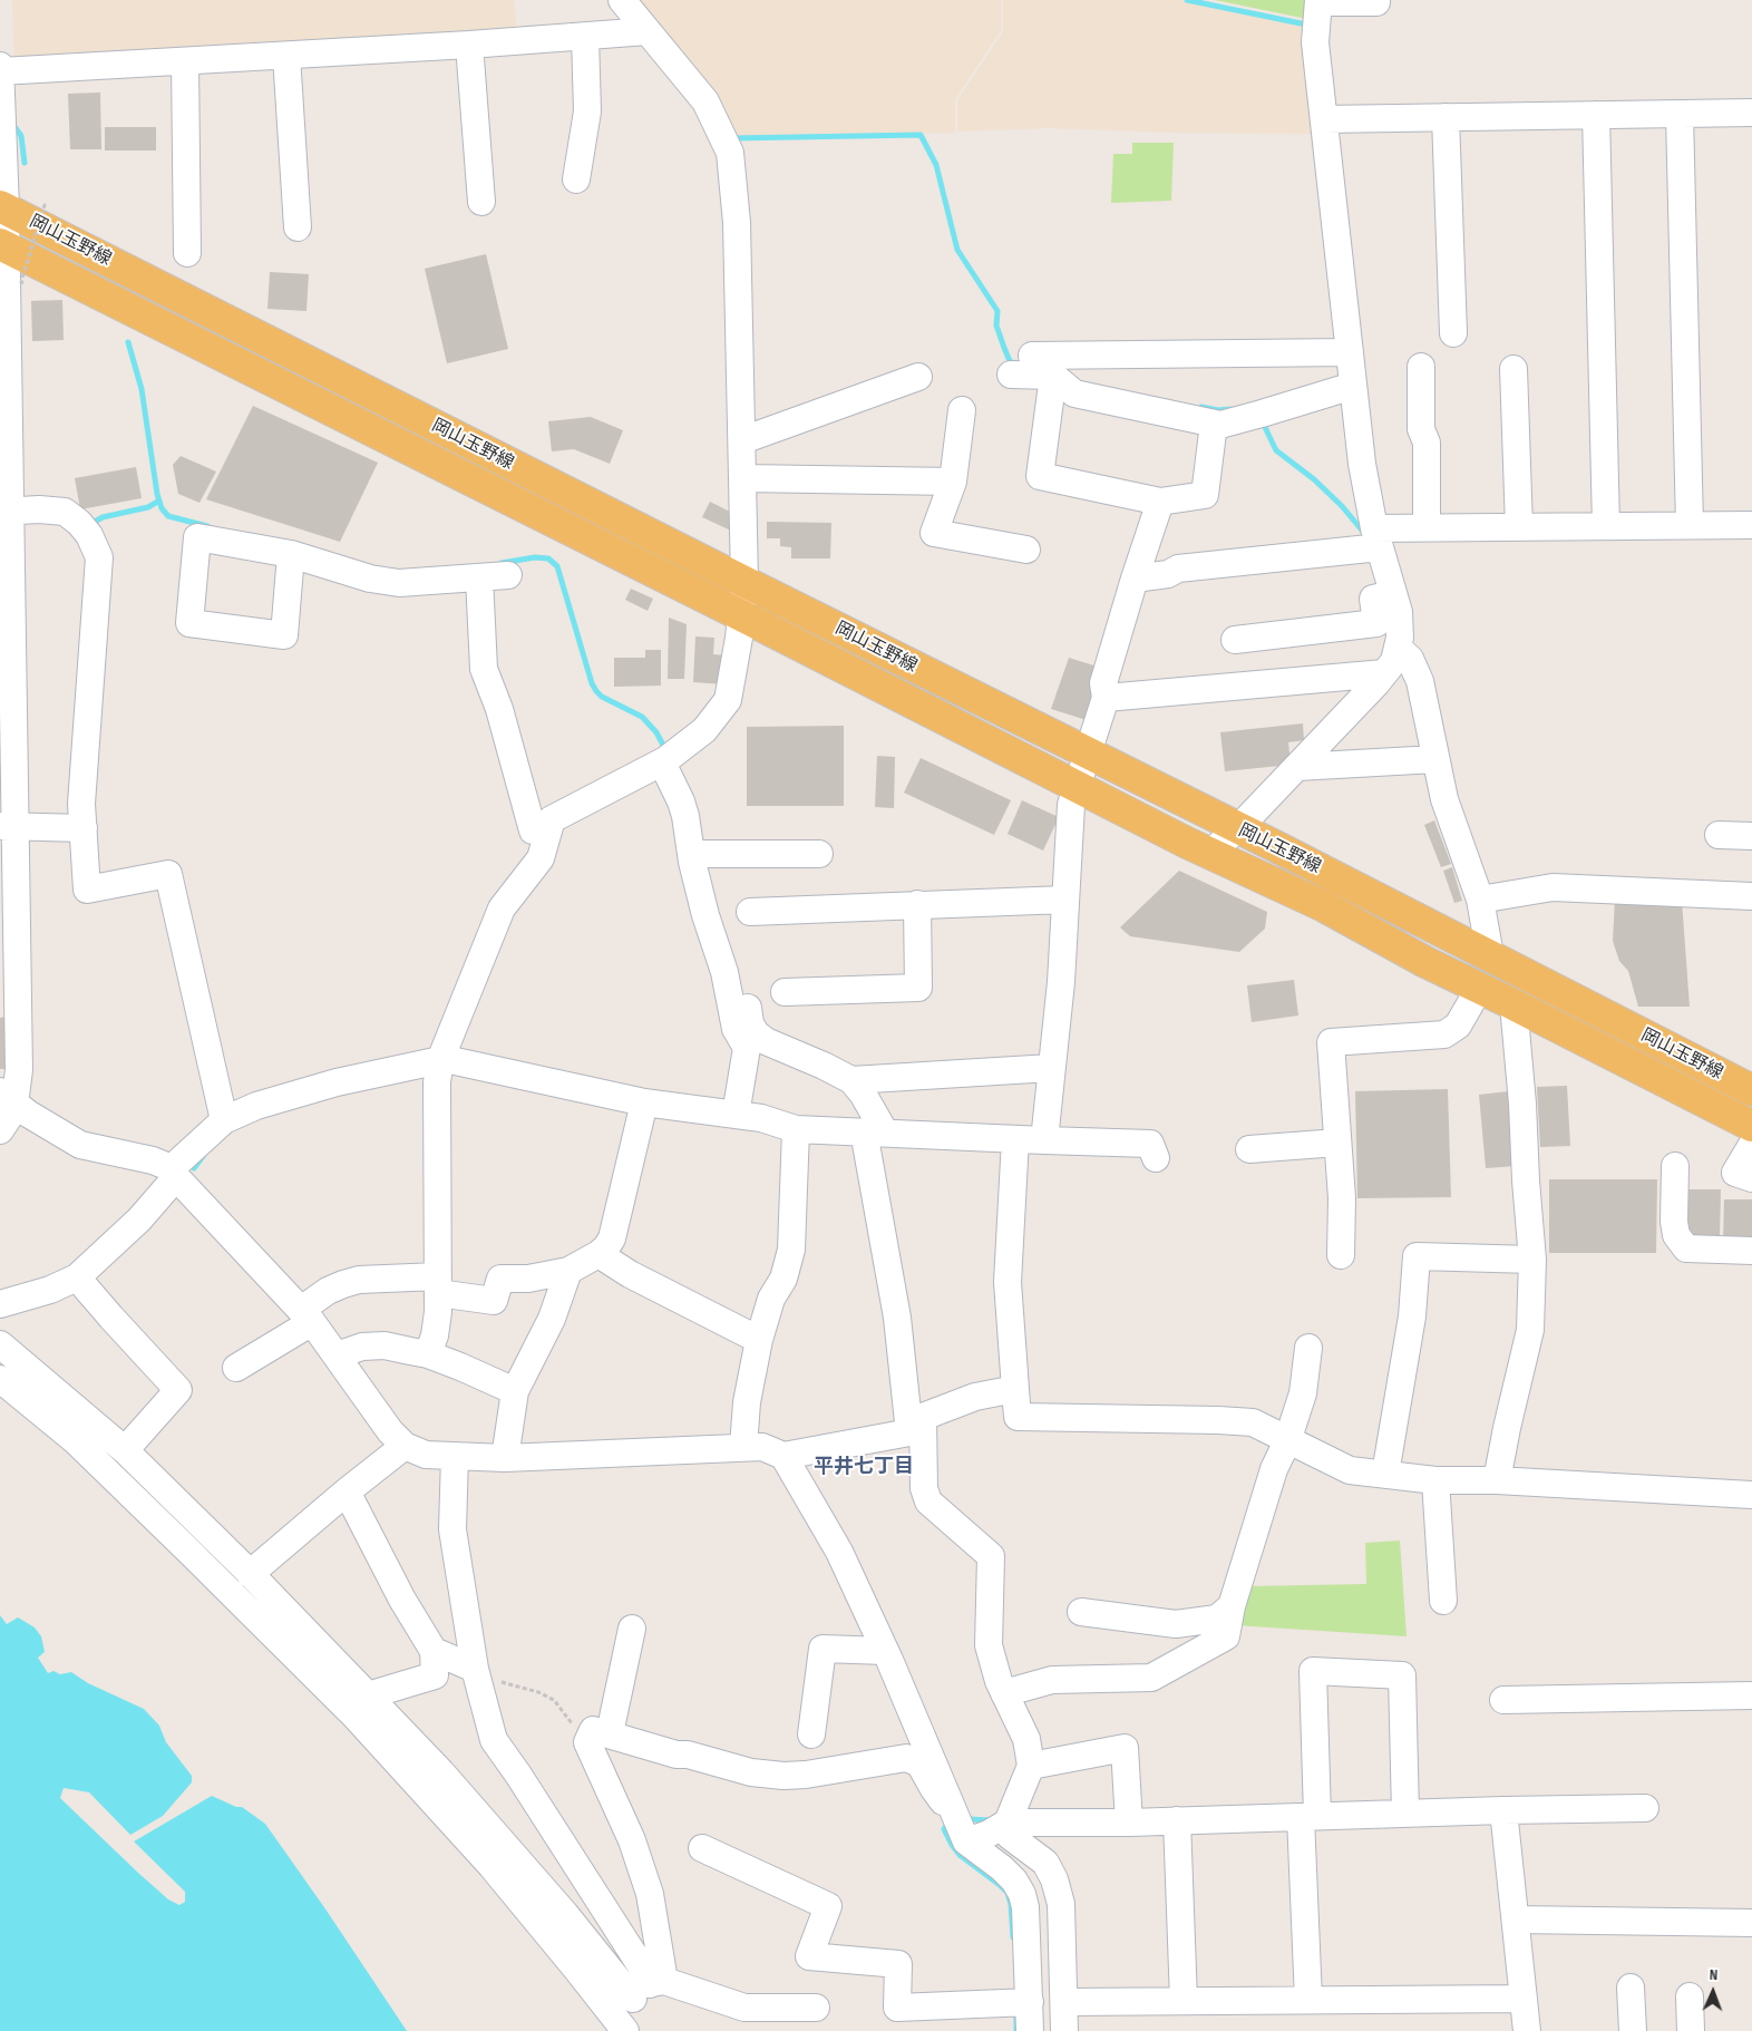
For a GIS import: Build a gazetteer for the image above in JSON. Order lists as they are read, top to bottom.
{
  "streets": {
    "main road": ["岡山玉野線"]
  },
  "districts": ["平井七丁目"],
  "north": "top"
}
